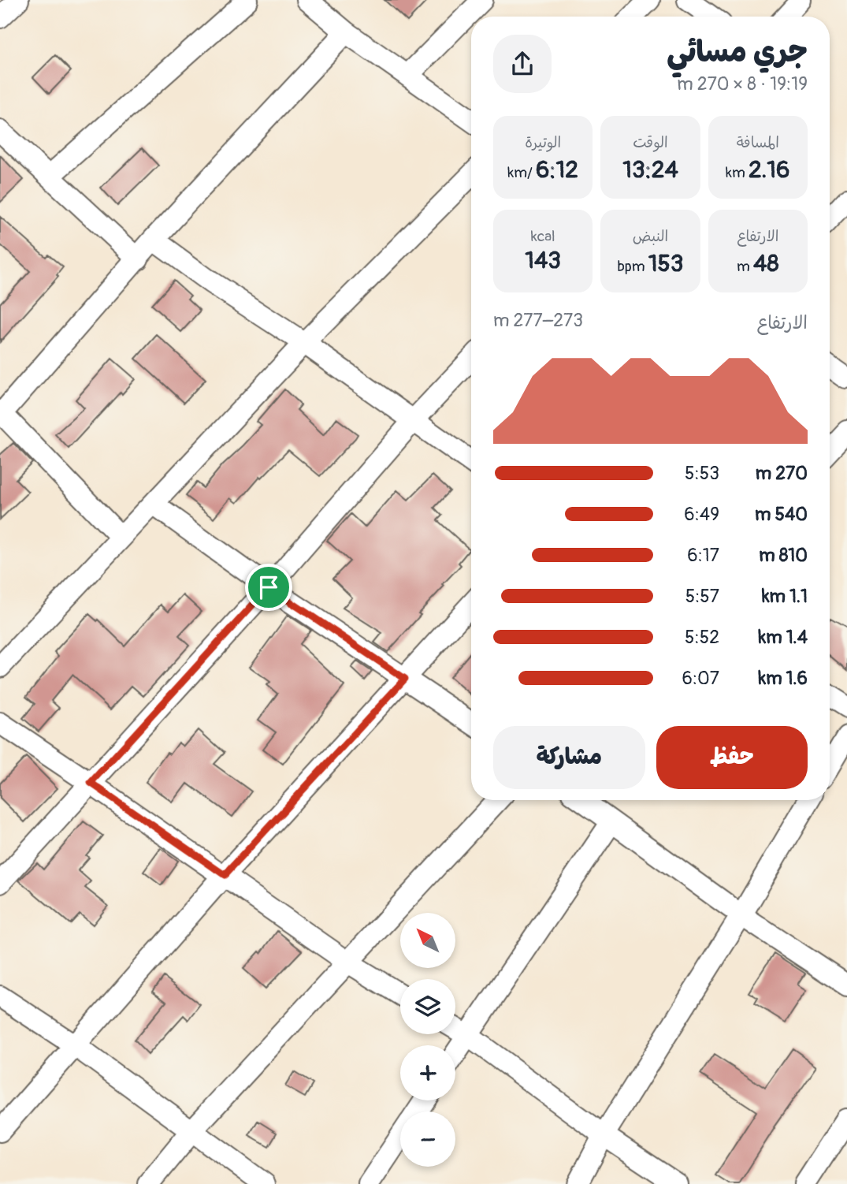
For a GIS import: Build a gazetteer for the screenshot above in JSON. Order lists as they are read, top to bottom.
{
  "north": "top left",
  "page": {
    "heading": ["جري مسائي", "19:19 · 8 × 270 m"],
    "stats": [
      ["المسافة", "2.16 km"],
      ["الوقت", "13:24"],
      ["الوتيرة", "6:12 /km"],
      ["الارتفاع", "48 m"],
      ["النبض", "153 bpm"],
      ["kcal", "143"]
    ],
    "chart": ["الارتفاع", "273–277 m"],
    "list": [
      {
        "name": "270 m",
        "note": "5:53"
      },
      {
        "name": "540 m",
        "note": "6:49"
      },
      {
        "name": "810 m",
        "note": "6:17"
      },
      {
        "name": "1.1 km",
        "note": "5:57"
      },
      {
        "name": "1.4 km",
        "note": "5:52"
      },
      {
        "name": "1.6 km",
        "note": "6:07"
      }
    ],
    "buttons": ["حفظ", "مشاركة"],
    "map_buttons": ["+", "−"]
  }
}
